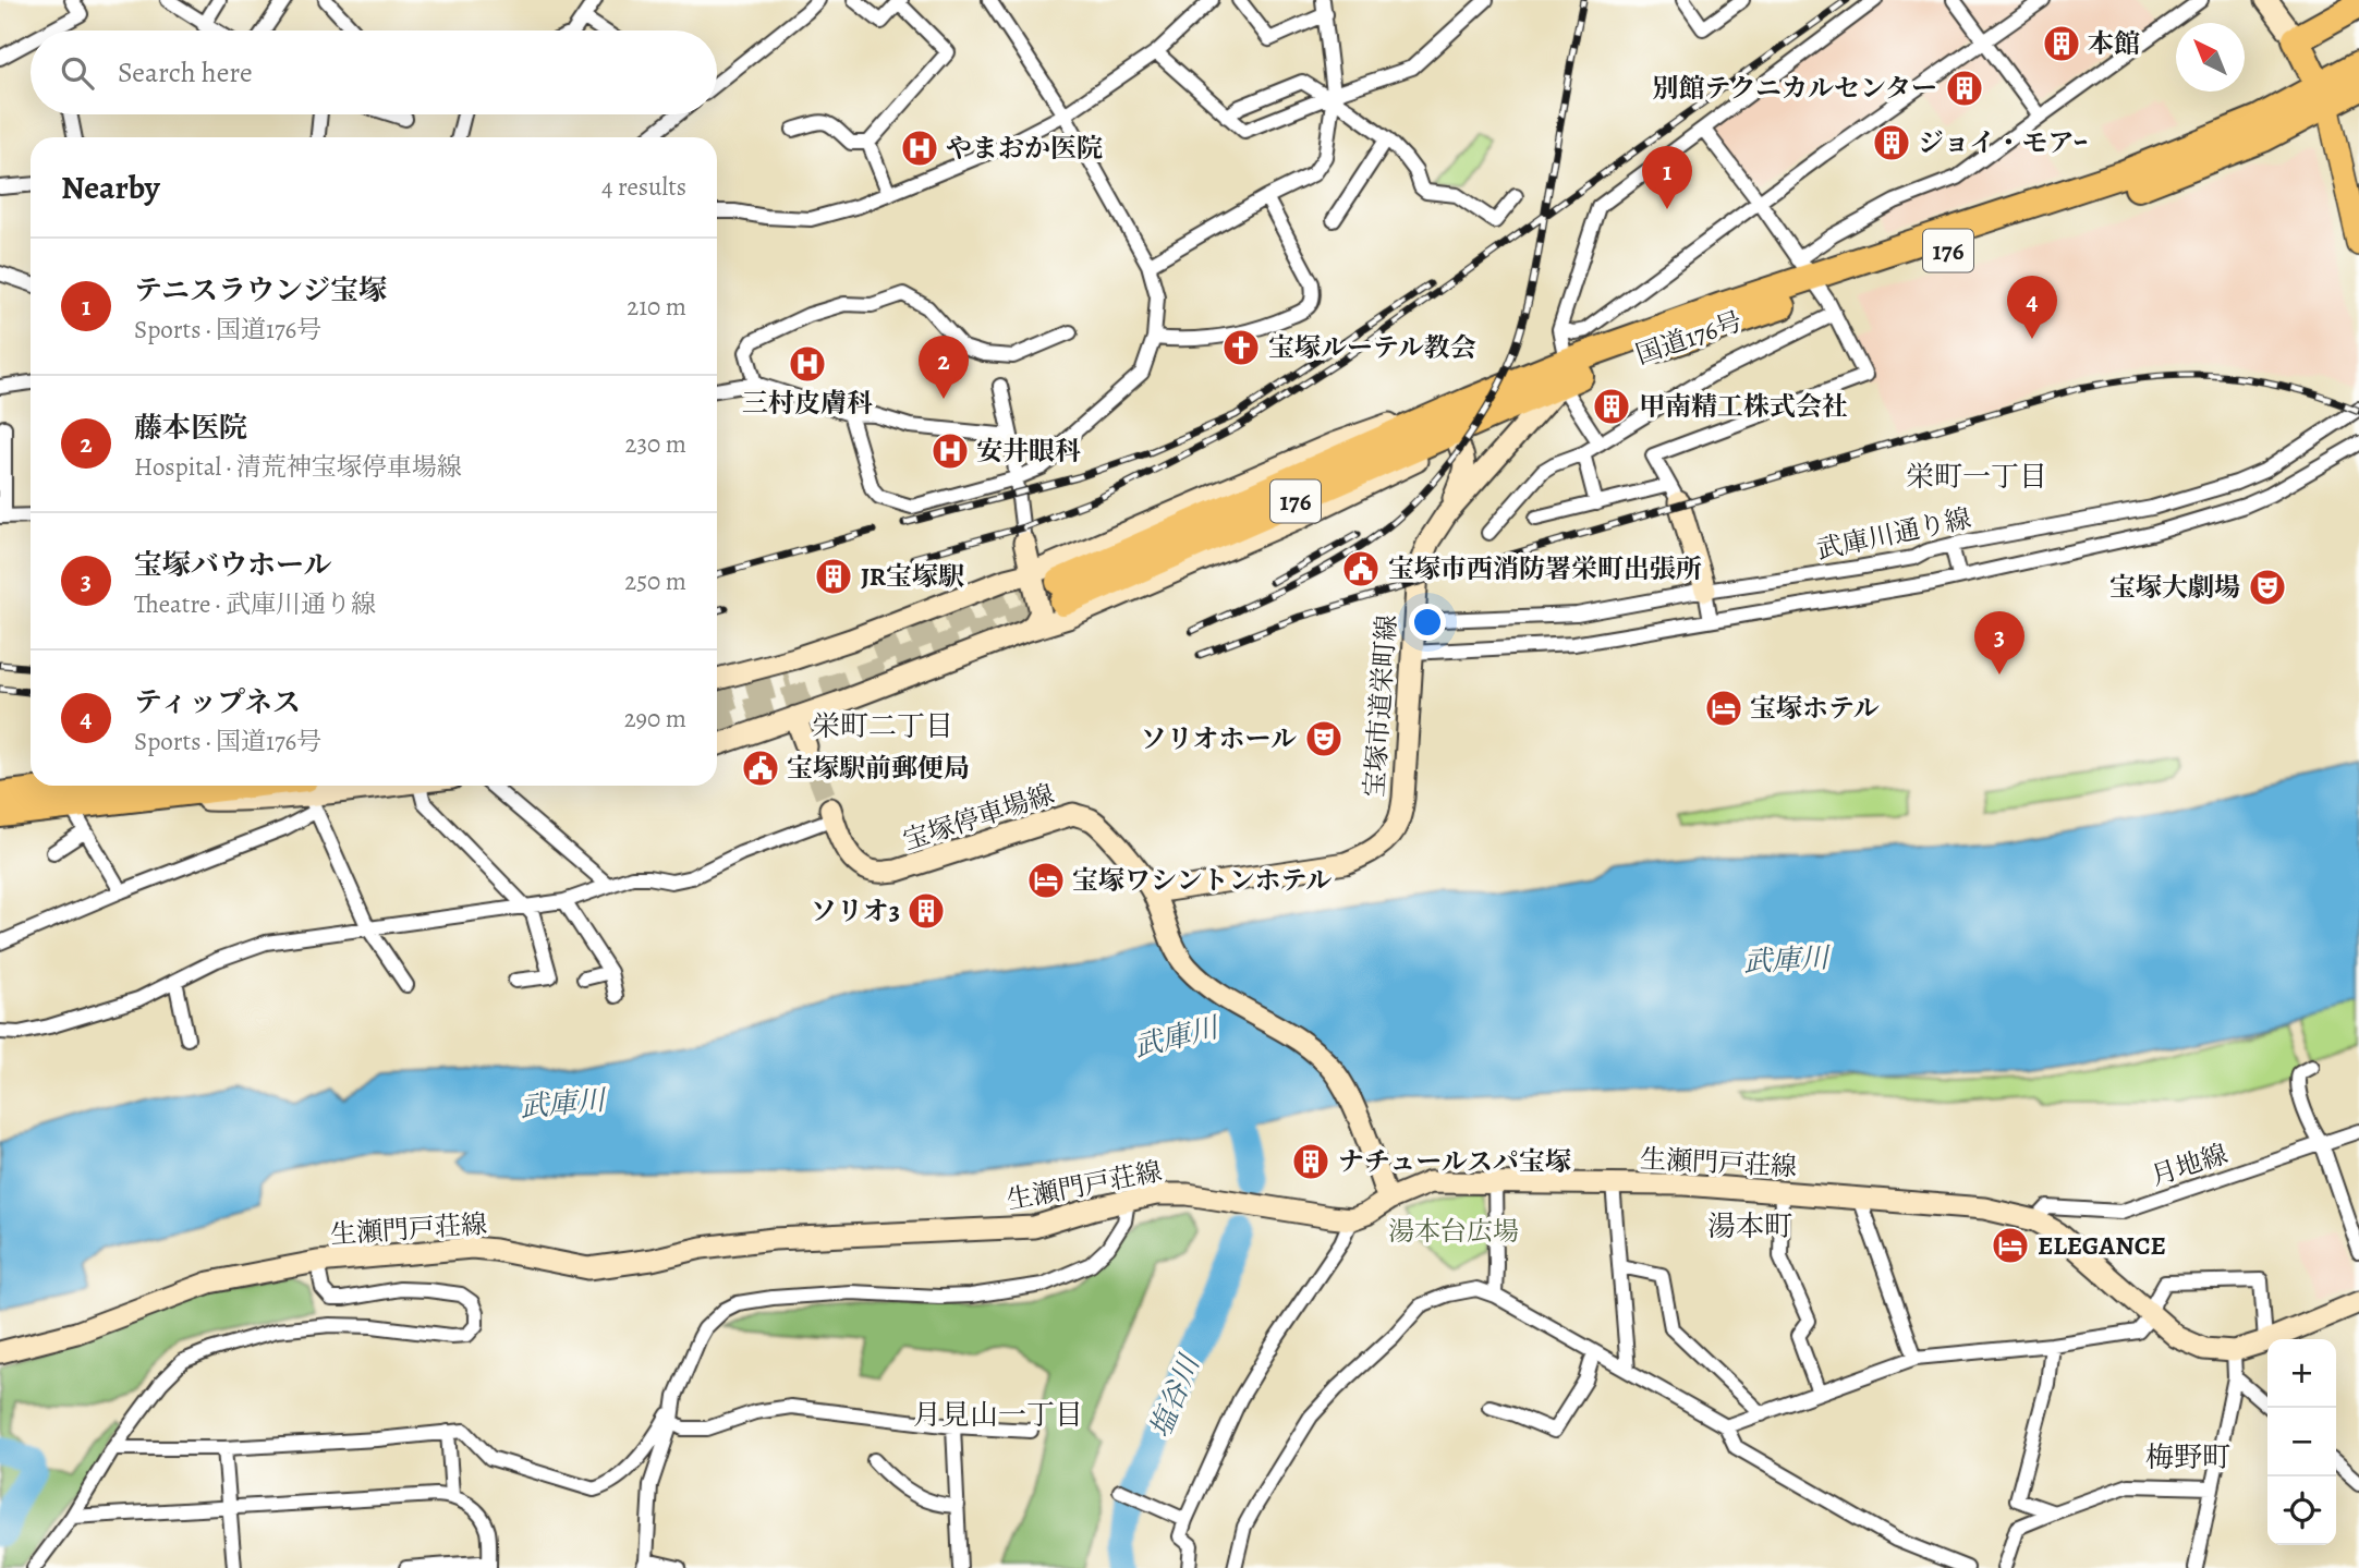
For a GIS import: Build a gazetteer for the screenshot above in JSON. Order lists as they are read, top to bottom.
{
  "streets": {
    "highway": ["176", "国道176号"],
    "main road": ["宝塚市道栄町線", "宝塚停車場線", "生瀬門戸荘線"],
    "street": ["武庫川通り線", "月地線"]
  },
  "crossings": [
    ["国道176号", "宝塚市道栄町線"],
    ["武庫川通り線", "宝塚市道栄町線"],
    ["宝塚市道栄町線", "宝塚停車場線"],
    ["宝塚停車場線", "生瀬門戸荘線"],
    ["生瀬門戸荘線", "月地線"]
  ],
  "districts": [
    "栄町一丁目",
    "栄町二丁目",
    "湯本町",
    "月見山一丁目",
    "梅野町"
  ],
  "water": ["武庫川", "塩谷川"],
  "parks": ["湯本台広場"],
  "places": {
    "building": [
      "本館",
      "別館テクニカルセンター",
      "ジョイ・モアｰ",
      "甲南精工株式会社",
      "JR宝塚駅",
      "ソリオ3",
      "ナチュールスパ宝塚"
    ],
    "hospital": ["やまおか医院", "三村皮膚科", "安井眼科"],
    "church": ["宝塚ルーテル教会"],
    "public building": ["宝塚市西消防署栄町出張所", "宝塚駅前郵便局"],
    "theatre": ["宝塚大劇場", "ソリオホール"],
    "hotel": ["宝塚ホテル", "宝塚ワシントンホテル", "ELEGANCE"]
  },
  "north": "top left",
  "page": {
    "search": "Search here",
    "heading": ["Nearby", "4 results"],
    "pins": [
      "1",
      "4",
      "2",
      "3"
    ],
    "list": [
      {
        "mark": "1",
        "name": "テニスラウンジ宝塚",
        "note": "Sports · 国道176号",
        "value": "210 m"
      },
      {
        "mark": "2",
        "name": "藤本医院",
        "note": "Hospital · 清荒神宝塚停車場線",
        "value": "230 m"
      },
      {
        "mark": "3",
        "name": "宝塚バウホール",
        "note": "Theatre · 武庫川通り線",
        "value": "250 m"
      },
      {
        "mark": "4",
        "name": "ティップネス",
        "note": "Sports · 国道176号",
        "value": "290 m"
      }
    ],
    "map_buttons": ["+", "−"]
  }
}
